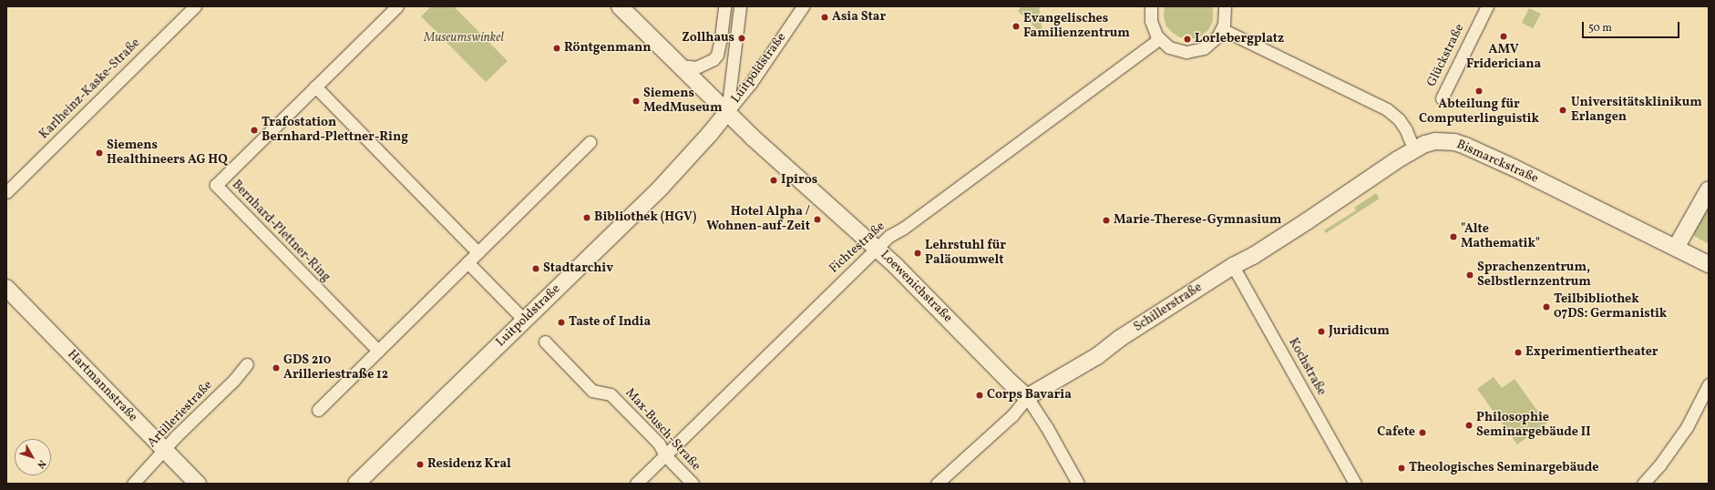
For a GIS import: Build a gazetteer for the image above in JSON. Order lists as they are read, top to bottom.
{
  "streets": {
    "street": [
      "Glückstraße",
      "Luitpoldstraße",
      "Karlheinz-Kaske-Straße",
      "Bismarckstraße",
      "Bernhard-Plettner-Ring",
      "Fichtestraße",
      "Loewenichstraße",
      "Schillerstraße",
      "Kochstraße",
      "Hartmannstraße",
      "Artilleriestraße",
      "Max-Busch-Straße"
    ]
  },
  "crossings": [
    ["Luitpoldstraße", "Loewenichstraße"],
    ["Bismarckstraße", "Schillerstraße"],
    ["Fichtestraße", "Loewenichstraße"],
    ["Fichtestraße", "Max-Busch-Straße"],
    ["Loewenichstraße", "Schillerstraße"],
    ["Schillerstraße", "Kochstraße"],
    ["Hartmannstraße", "Artilleriestraße"]
  ],
  "parks": ["Museumswinkel"],
  "places": [
    "Asia Star",
    "Evangelisches Familienzentrum",
    "AMV Fridericiana",
    "Zollhaus",
    "Lorlebergplatz",
    "Röntgenmann",
    "Abteilung für Computerlinguistik",
    "Siemens MedMuseum",
    "Universitätsklinikum Erlangen",
    "Trafostation Bernhard-Plettner-Ring",
    "Siemens Healthineers AG HQ",
    "Ipiros",
    "Bibliothek (HGV)",
    "Hotel Alpha / Wohnen-auf-Zeit",
    "Marie-Therese-Gymnasium",
    "\"Alte Mathematik\"",
    "Lehrstuhl für Paläoumwelt",
    "Stadtarchiv",
    "Sprachenzentrum, Selbstlernzentrum",
    "Teilbibliothek 07DS: Germanistik",
    "Taste of India",
    "Juridicum",
    "Experimentiertheater",
    "GDS 210 Arilleriestraße 12",
    "Corps Bavaria",
    "Philosophie Seminargebäude II",
    "Cafete",
    "Residenz Kral",
    "Theologisches Seminargebäude"
  ],
  "scale_bar": "50 m",
  "north": "bottom right"
}
